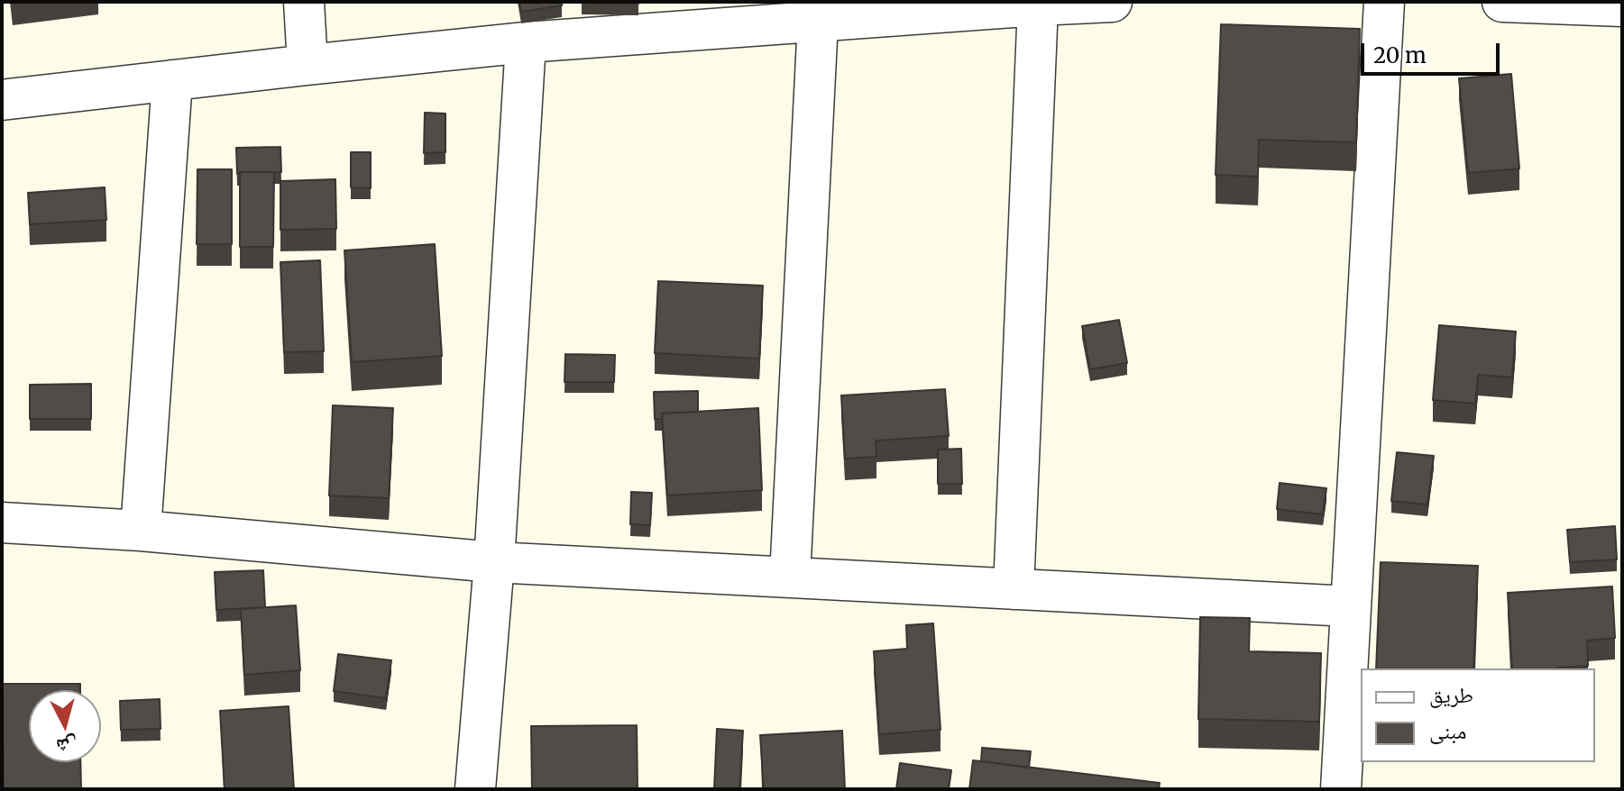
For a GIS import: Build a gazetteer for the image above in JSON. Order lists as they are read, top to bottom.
{
  "legend": ["طريق", "مبنى"],
  "scale_bar": "20 m",
  "north": "bottom"
}
